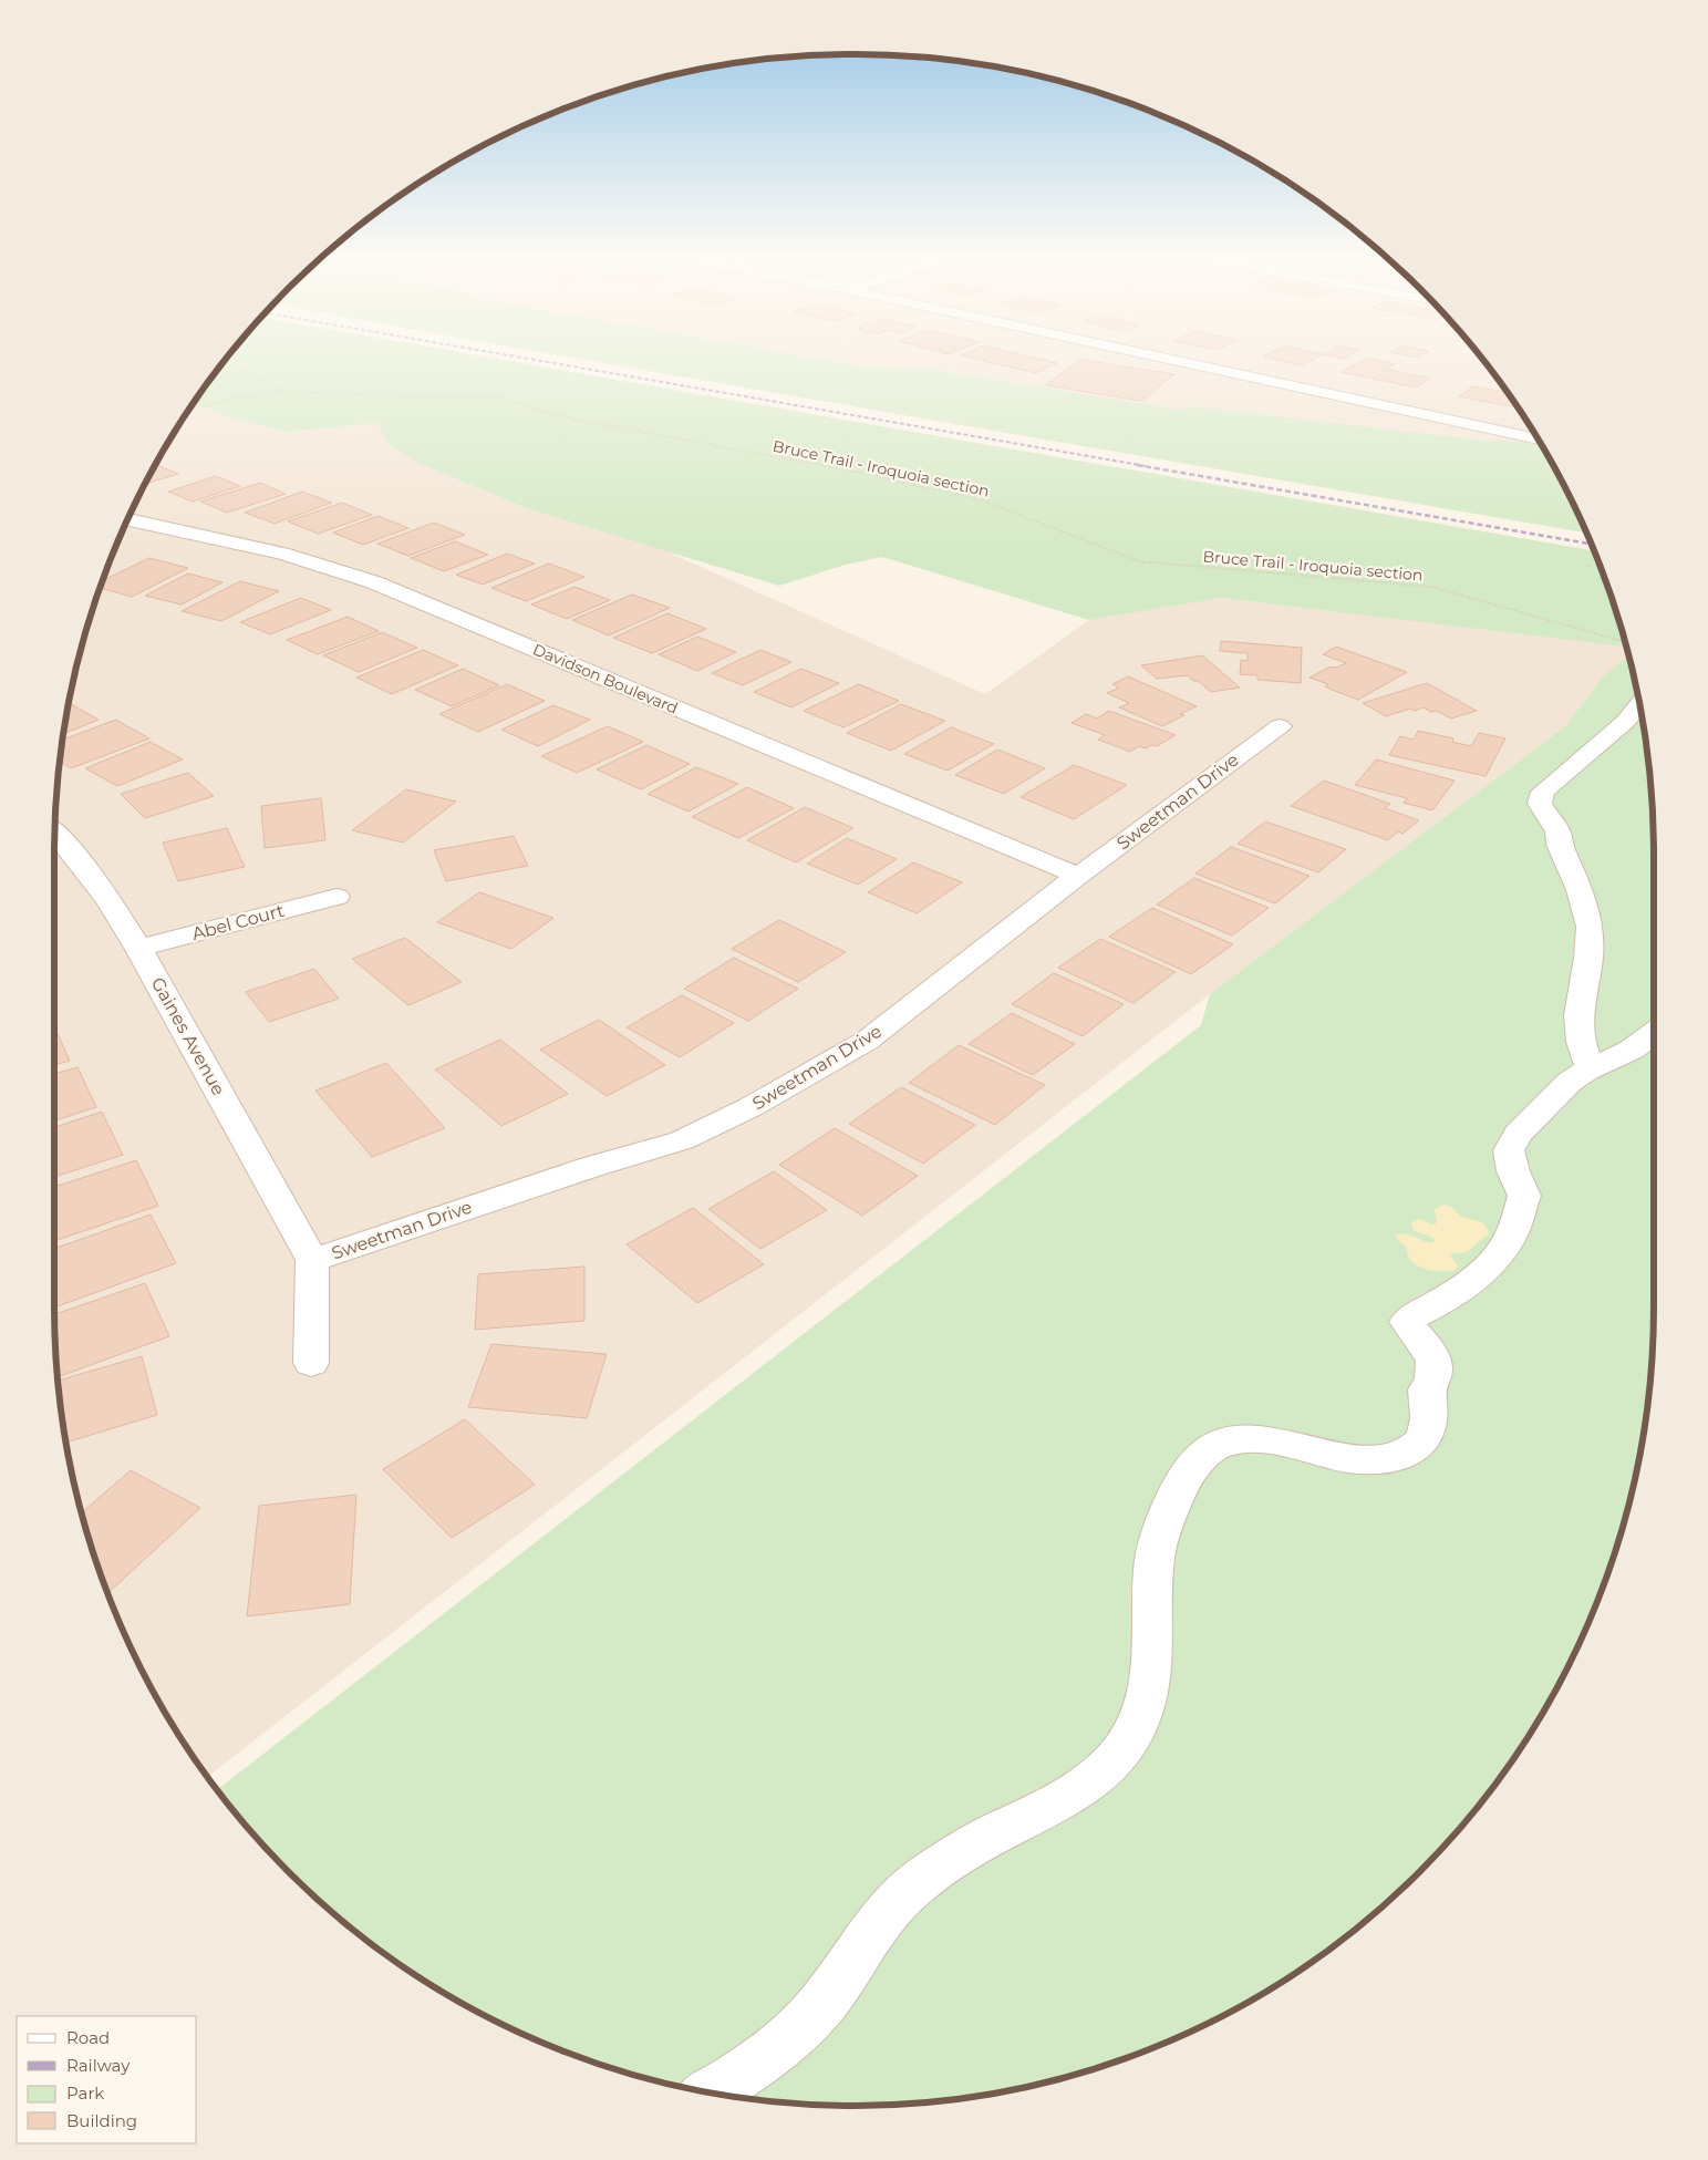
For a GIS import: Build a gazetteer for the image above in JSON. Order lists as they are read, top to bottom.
{
  "streets": {
    "street": [
      "Davidson Boulevard",
      "Sweetman Drive",
      "Abel Court",
      "Gaines Avenue"
    ],
    "path": ["Bruce Trail - Iroquoia section"]
  },
  "crossings": [
    ["Davidson Boulevard", "Sweetman Drive"],
    ["Sweetman Drive", "Gaines Avenue"],
    ["Abel Court", "Gaines Avenue"]
  ],
  "legend": [
    "Road",
    "Railway",
    "Park",
    "Building"
  ]
}
